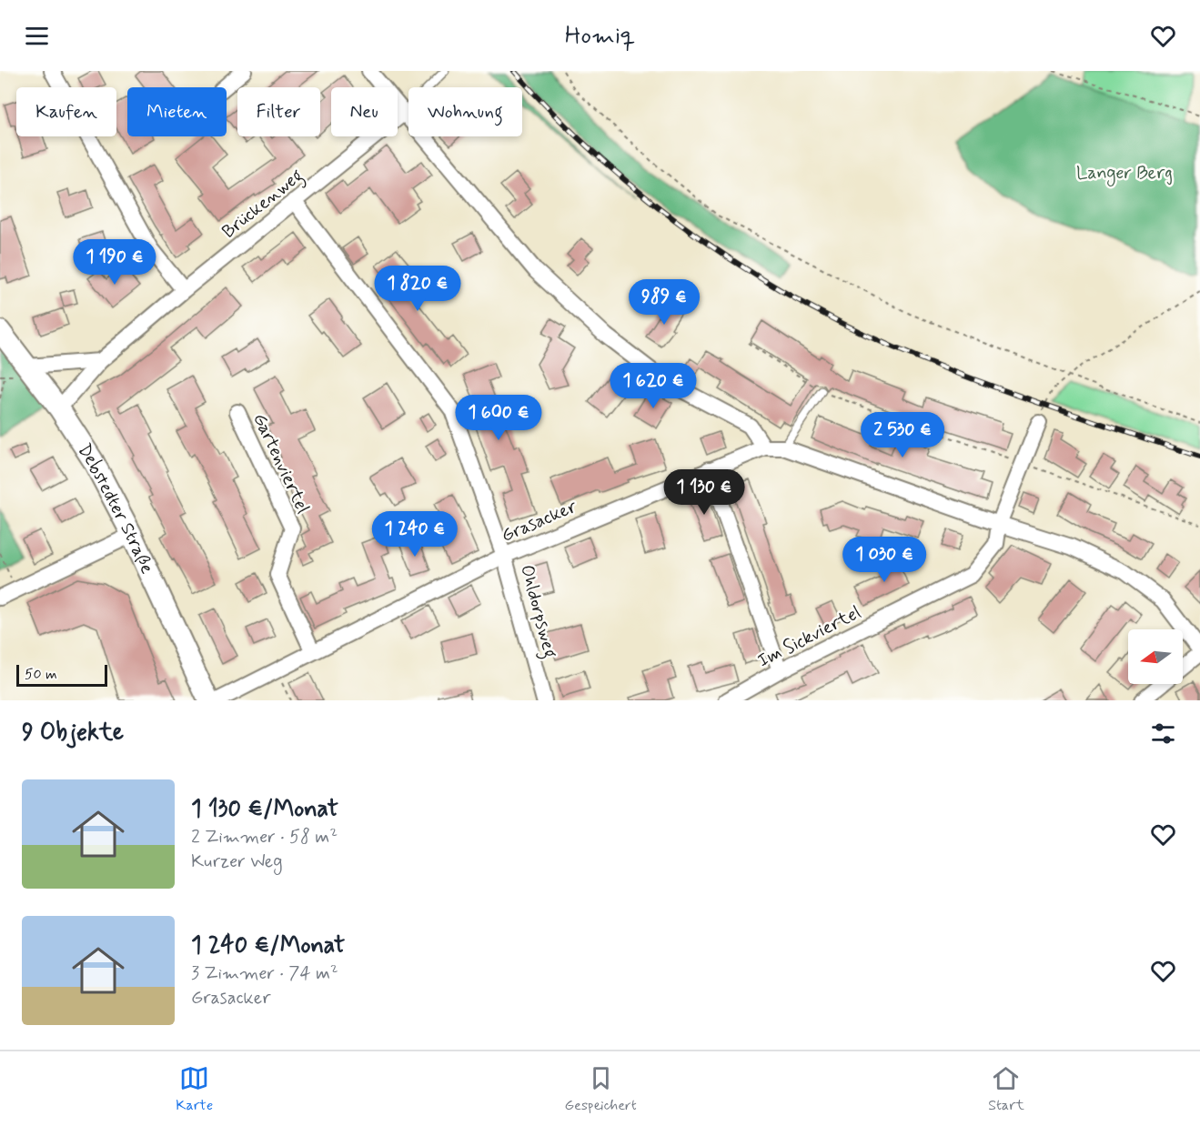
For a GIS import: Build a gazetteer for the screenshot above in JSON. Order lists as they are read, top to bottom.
{
  "streets": {
    "main road": ["Debstedter Straße"],
    "street": [
      "Brückenweg",
      "Gartenviertel",
      "Grasacker",
      "Ohldorpsweg",
      "Im Sickviertel"
    ]
  },
  "crossings": [
    ["Brückenweg", "Debstedter Straße"],
    ["Brückenweg", "Ohldorpsweg"],
    ["Gartenviertel", "Grasacker"],
    ["Grasacker", "Ohldorpsweg"]
  ],
  "parks": ["Langer Berg"],
  "scale_bar": "50 m",
  "north": "left",
  "page": {
    "header": "Homiq",
    "chip": [
      "Kaufen",
      "Mieten",
      "Filter",
      "Neu",
      "Wohnung"
    ],
    "price": [
      "1 190 €",
      "1 820 €",
      "989 €",
      "1 620 €",
      "1 600 €",
      "2 530 €",
      "1 130 €",
      "1 240 €",
      "1 030 €"
    ],
    "scale": "50 m",
    "heading": "9 Objekte",
    "list": [
      {
        "name": "1 130 €/Monat",
        "note": "2 Zimmer · 58 m² · Kurzer Weg"
      },
      {
        "name": "1 240 €/Monat",
        "note": "3 Zimmer · 74 m² · Grasacker"
      }
    ],
    "tabs": ["Karte", "Gespeichert", "Start"]
  }
}
